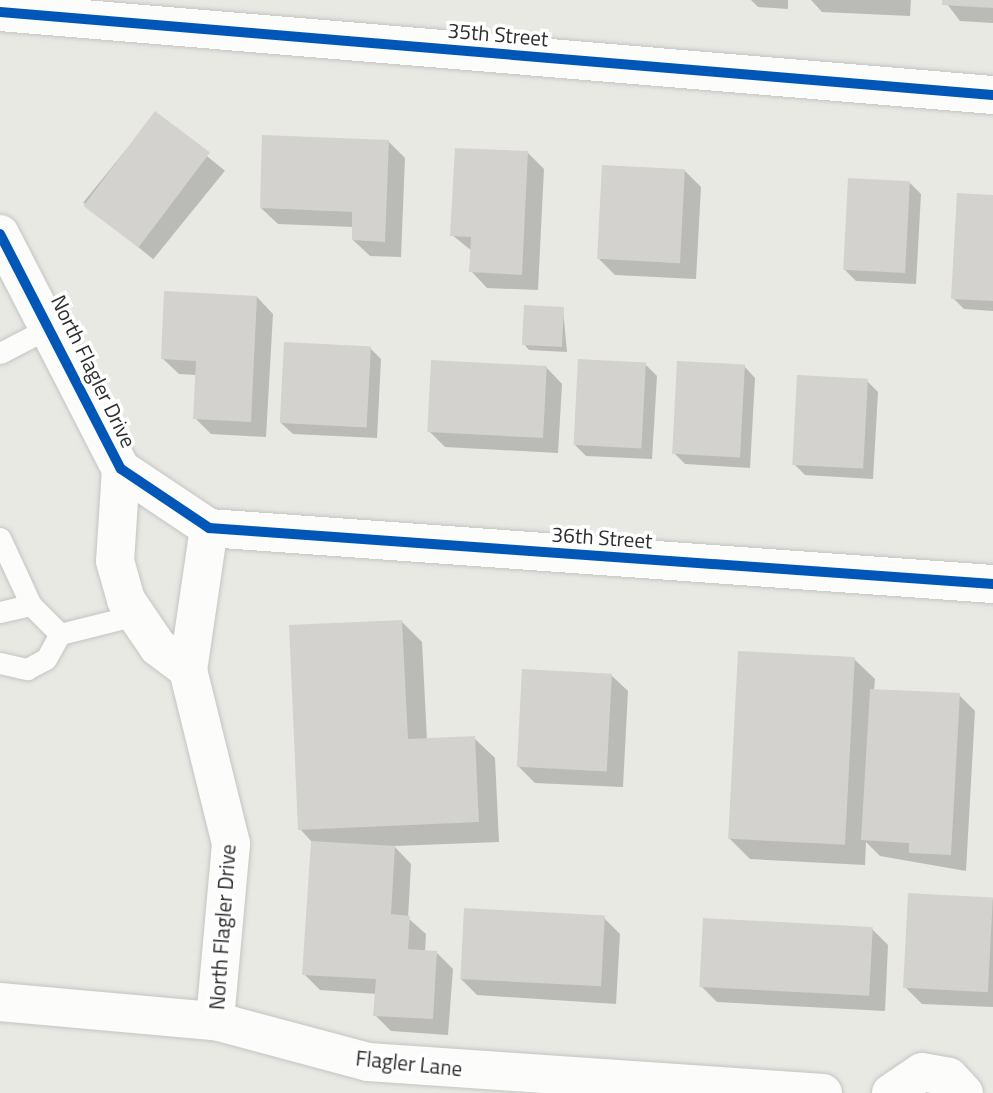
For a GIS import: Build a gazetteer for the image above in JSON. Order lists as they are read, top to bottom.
{
  "streets": {
    "street": [
      "35th Street",
      "North Flagler Drive",
      "36th Street",
      "Flagler Lane"
    ]
  },
  "crossings": [
    ["North Flagler Drive", "36th Street"],
    ["North Flagler Drive", "Flagler Lane"]
  ]
}
